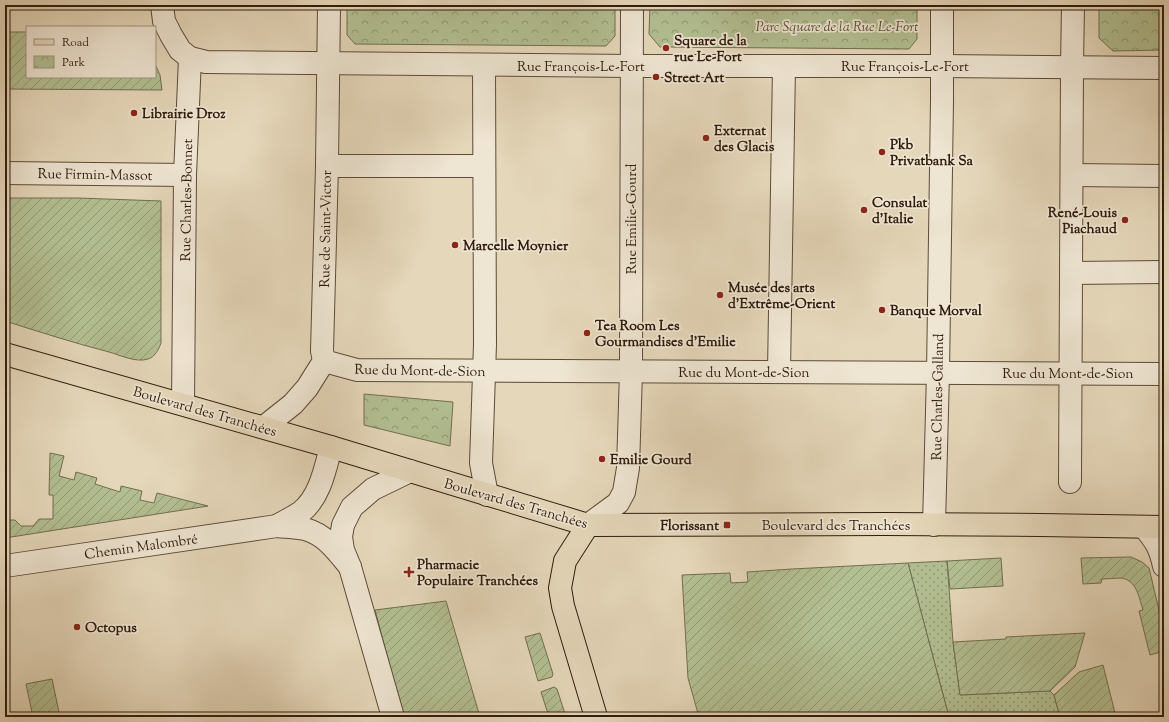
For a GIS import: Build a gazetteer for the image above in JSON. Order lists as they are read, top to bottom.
{
  "streets": {
    "main road": ["Boulevard des Tranchées"],
    "street": [
      "Rue François-Le-Fort",
      "Rue Firmin-Massot",
      "Rue Charles-Bonnet",
      "Rue Emilie-Gourd",
      "Rue de Saint-Victor",
      "Rue du Mont-de-Sion",
      "Rue Charles-Galland",
      "Chemin Malombré"
    ]
  },
  "crossings": [
    ["Rue François-Le-Fort", "Rue Charles-Bonnet"],
    ["Rue François-Le-Fort", "Rue Emilie-Gourd"],
    ["Rue François-Le-Fort", "Rue de Saint-Victor"],
    ["Rue François-Le-Fort", "Rue Charles-Galland"],
    ["Rue Firmin-Massot", "Rue Charles-Bonnet"],
    ["Rue Charles-Bonnet", "Boulevard des Tranchées"],
    ["Rue Emilie-Gourd", "Rue du Mont-de-Sion"],
    ["Rue Emilie-Gourd", "Boulevard des Tranchées"],
    ["Rue de Saint-Victor", "Rue du Mont-de-Sion"],
    ["Rue du Mont-de-Sion", "Rue Charles-Galland"],
    ["Rue Charles-Galland", "Boulevard des Tranchées"],
    ["Boulevard des Tranchées", "Chemin Malombré"]
  ],
  "parks": ["Parc Square de la Rue Le-Fort"],
  "places": {
    "other": [
      "Square de la rue Le-Fort",
      "Street Art",
      "Librairie Droz",
      "Externat des Glacis",
      "Pkb Privatbank Sa",
      "Consulat d'Italie",
      "René-Louis Piachaud",
      "Marcelle Moynier",
      "Musée des arts d'Extrême-Orient",
      "Banque Morval",
      "Tea Room Les Gourmandises d'Emilie",
      "Emilie Gourd",
      "Octopus"
    ],
    "transit": ["Florissant"],
    "health": ["Pharmacie Populaire Tranchées"]
  },
  "legend": ["Road", "Park"]
}
